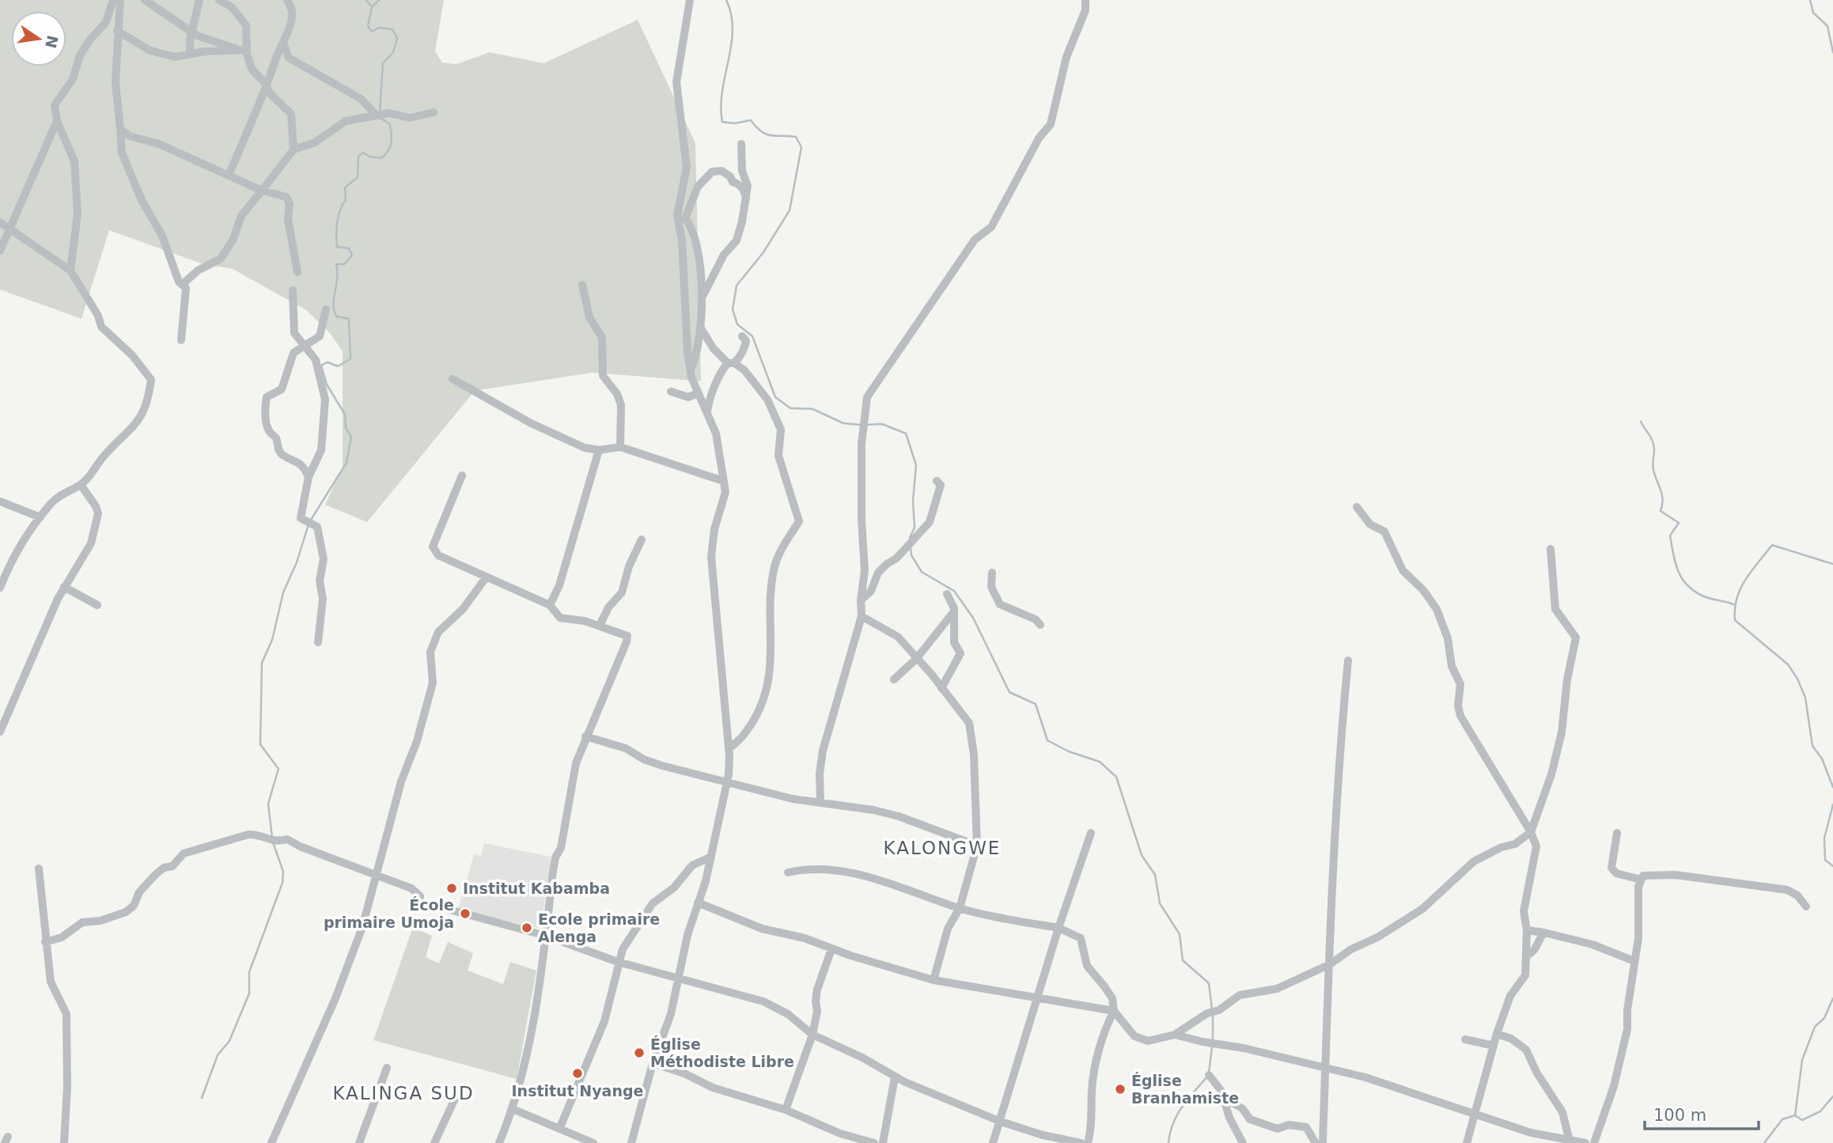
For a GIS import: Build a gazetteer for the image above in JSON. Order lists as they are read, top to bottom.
{
  "districts": ["KALONGWE", "KALINGA SUD"],
  "places": [
    "Institut Kabamba",
    "École primaire Umoja",
    "Ecole primaire Alenga",
    "Église Méthodiste Libre",
    "Institut Nyange",
    "Église Branhamiste"
  ],
  "scale_bar": "100 m",
  "north": "right"
}
